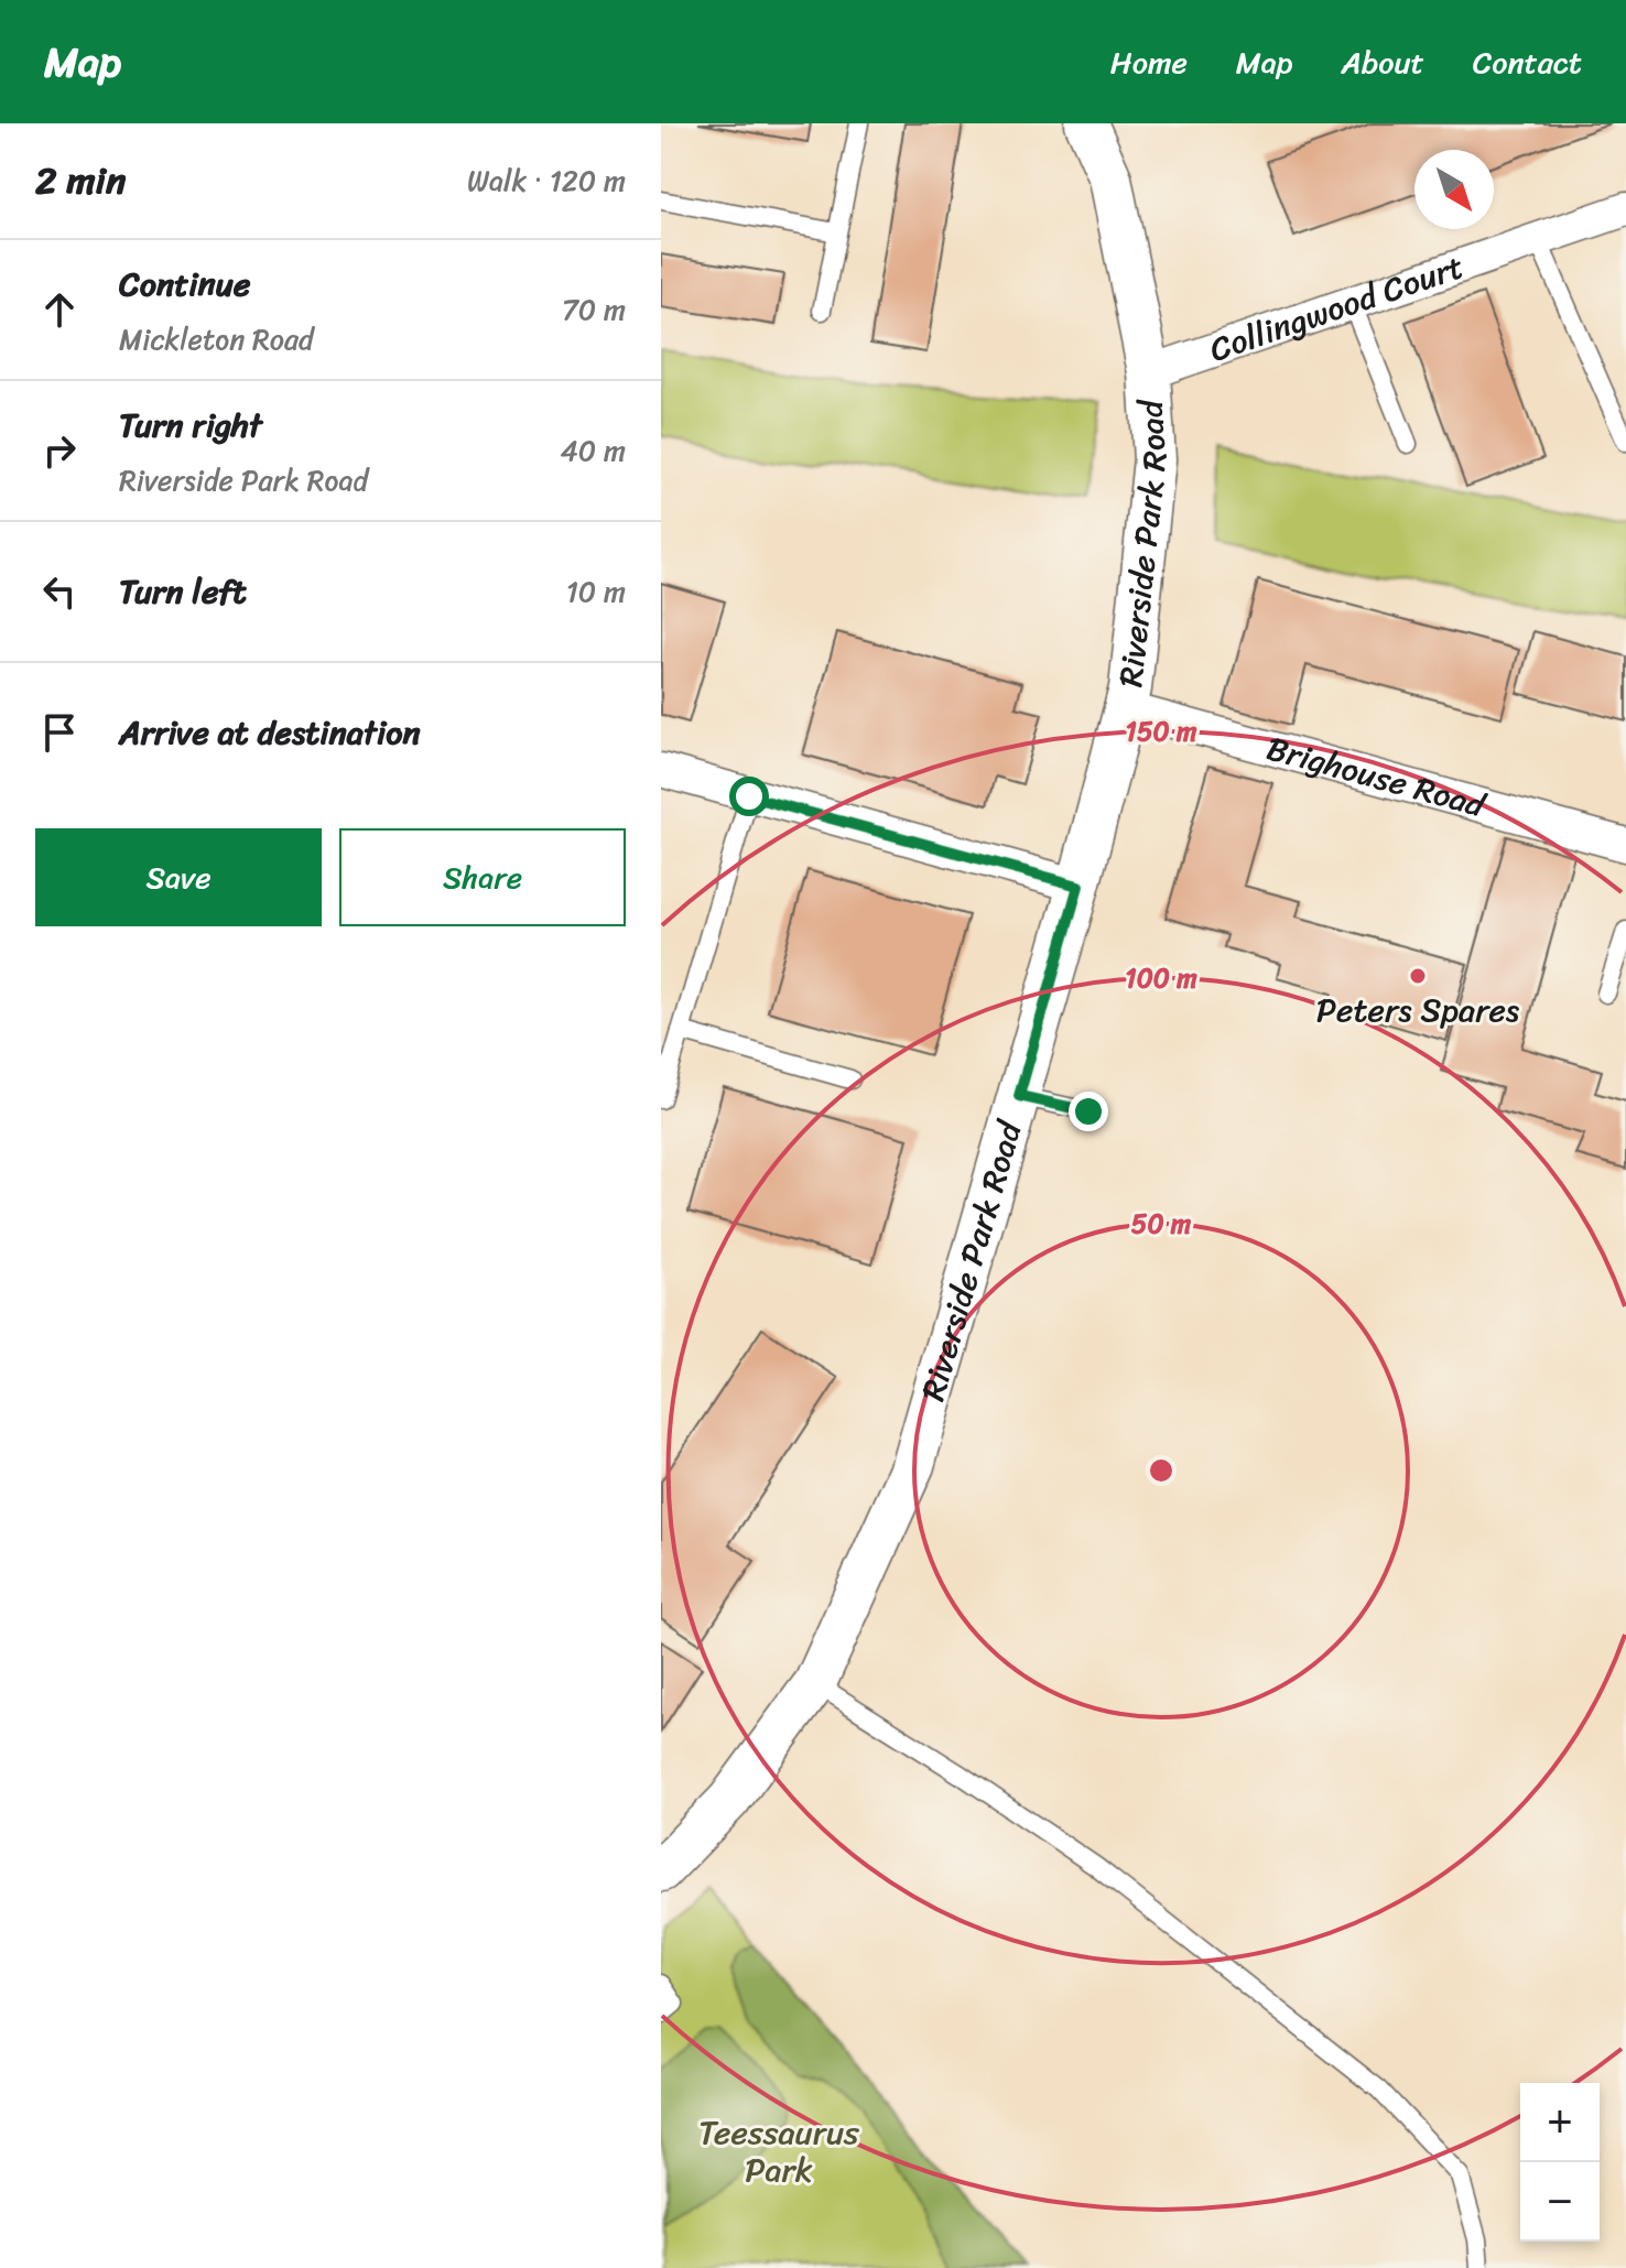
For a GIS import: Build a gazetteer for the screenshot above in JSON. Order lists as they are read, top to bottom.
{
  "streets": {
    "street": ["Collingwood Court", "Riverside Park Road", "Brighouse Road"]
  },
  "crossings": [
    ["Collingwood Court", "Riverside Park Road"],
    ["Riverside Park Road", "Brighouse Road"]
  ],
  "parks": ["Teessaurus Park"],
  "places": ["Peters Spares"],
  "north": "bottom right",
  "page": {
    "header": "Map",
    "nav": [
      "Home",
      "Map",
      "About",
      "Contact"
    ],
    "heading": ["2 min", "Walk · 120 m"],
    "list": [
      ["Continue", "Mickleton Road", "70 m"],
      ["Turn right", "Riverside Park Road", "40 m"],
      ["Turn left", "10 m"],
      "Arrive at destination"
    ],
    "buttons": ["Save", "Share"],
    "map_buttons": ["+", "−"]
  },
  "rings": ["150 m", "100 m", "50 m"]
}
